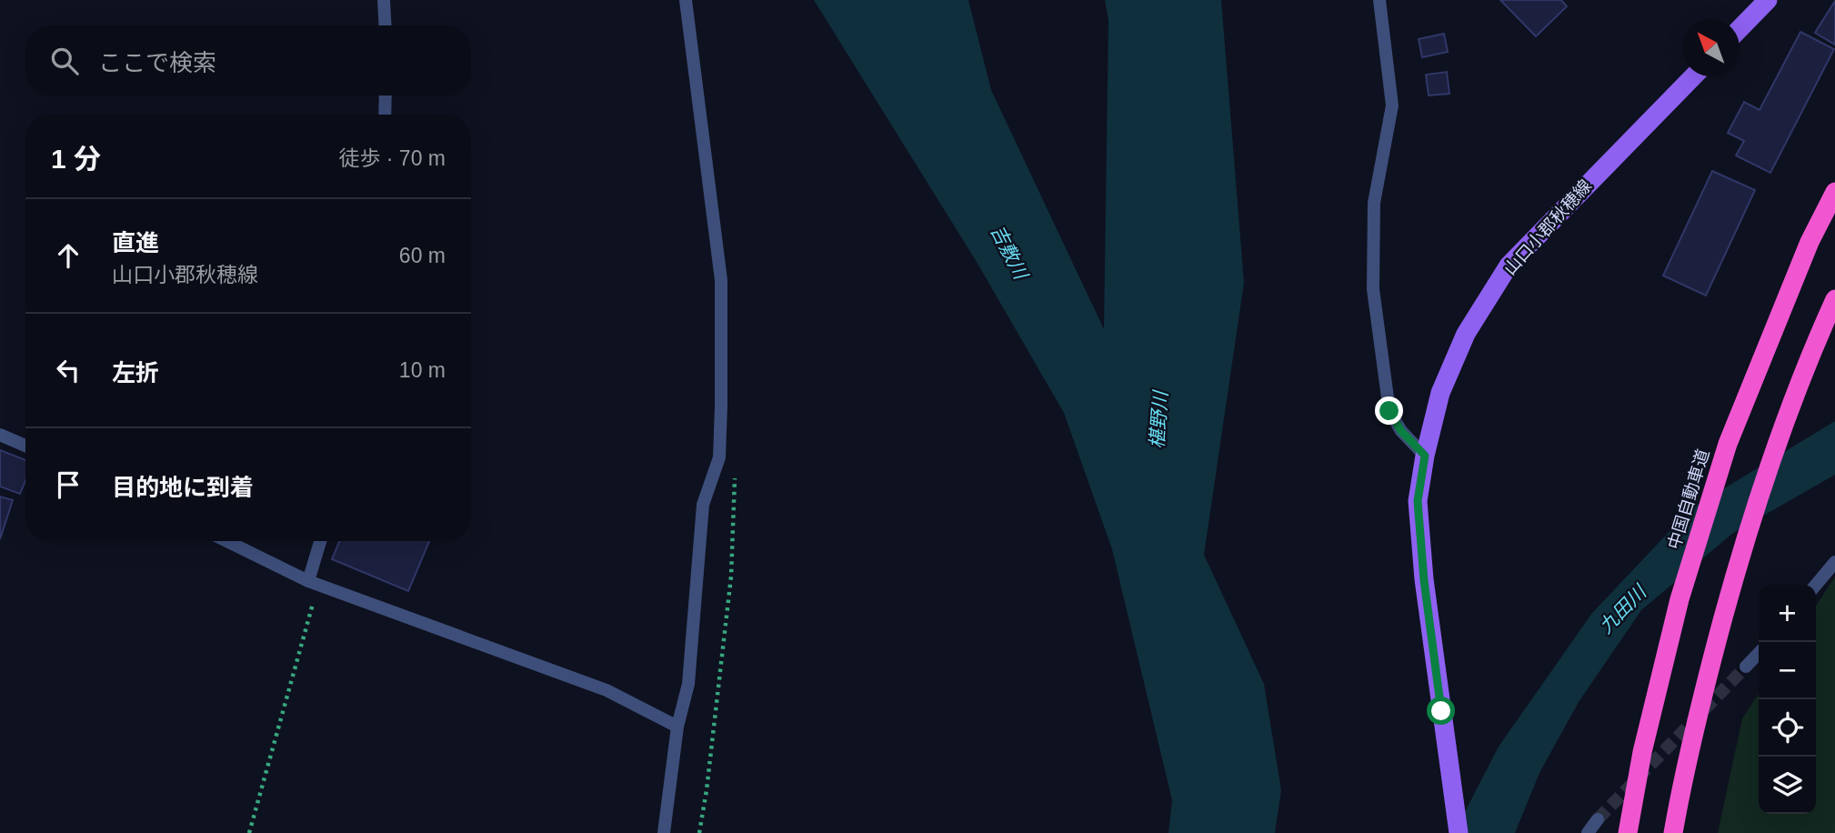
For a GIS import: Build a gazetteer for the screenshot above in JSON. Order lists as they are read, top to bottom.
{
  "streets": {
    "highway": ["中国自動車道"],
    "main road": ["山口小郡秋穂線"]
  },
  "water": ["吉敷川", "椹野川", "九田川"],
  "north": "top left",
  "page": {
    "search": "ここで検索",
    "heading": ["1 分", "徒歩 · 70 m"],
    "list": [
      ["直進", "山口小郡秋穂線", "60 m"],
      ["左折", "10 m"],
      "目的地に到着"
    ],
    "map_buttons": ["+", "−"]
  }
}
